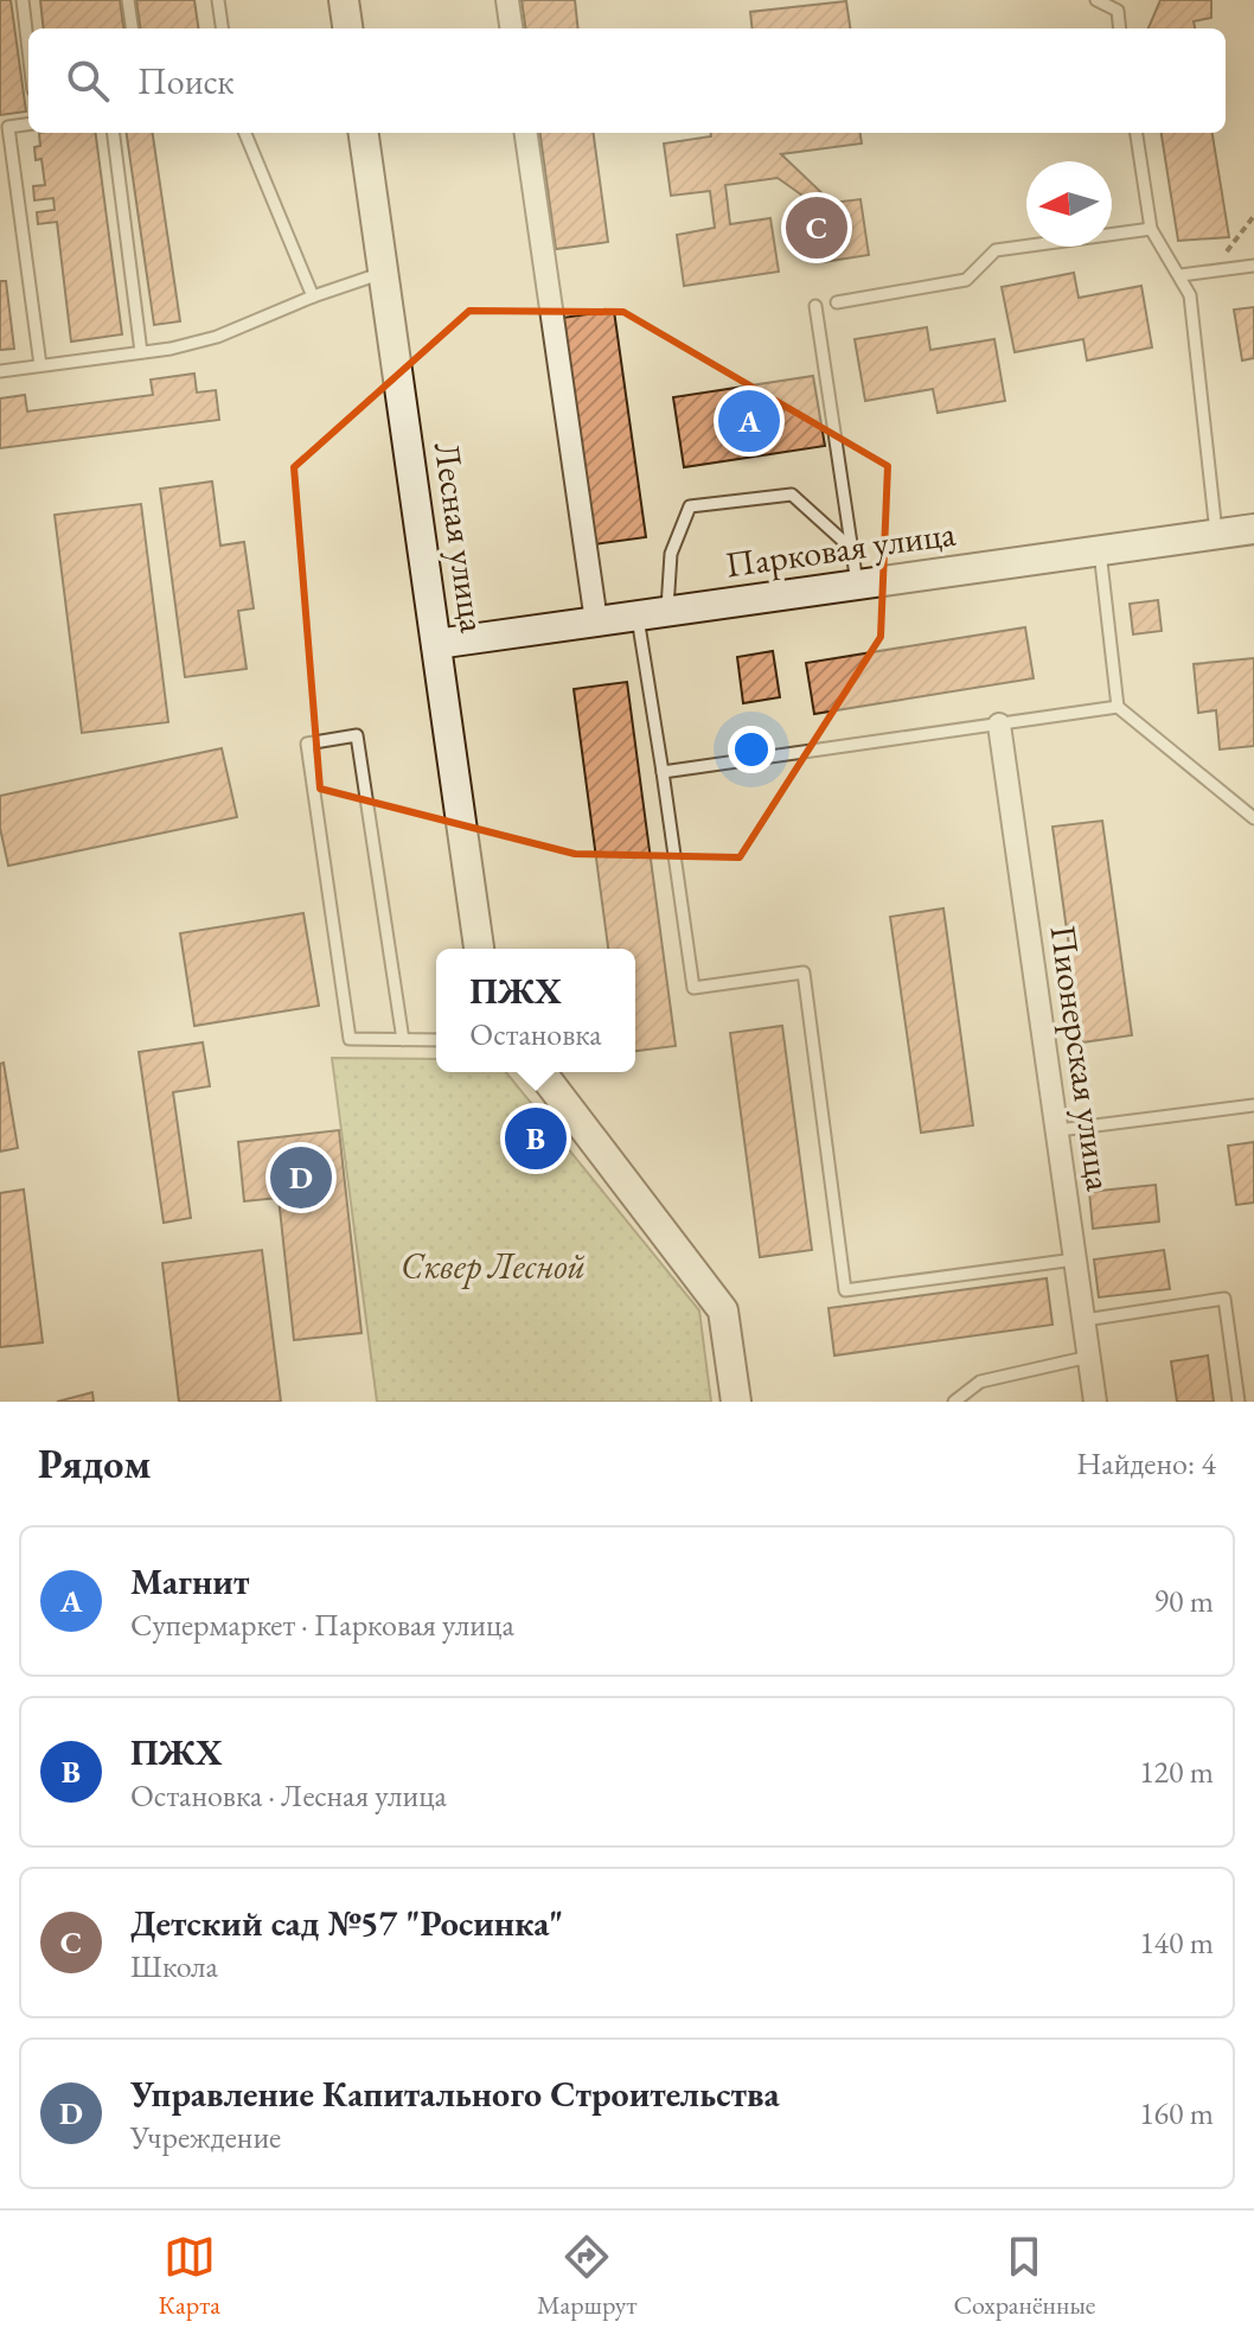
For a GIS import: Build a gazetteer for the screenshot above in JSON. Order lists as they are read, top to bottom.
{
  "streets": {
    "main road": ["Лесная улица", "Парковая улица"],
    "street": ["Пионерская улица"]
  },
  "crossings": [
    ["Лесная улица", "Парковая улица"]
  ],
  "parks": ["Сквер Лесной"],
  "north": "left",
  "page": {
    "search": "Поиск",
    "pins": [
      "C",
      "A",
      "B",
      "D"
    ],
    "popup": ["ПЖХ", "Остановка"],
    "heading": ["Рядом", "Найдено: 4"],
    "list": [
      {
        "mark": "A",
        "name": "Магнит",
        "note": "Супермаркет · Парковая улица",
        "value": "90 m"
      },
      {
        "mark": "B",
        "name": "ПЖХ",
        "note": "Остановка · Лесная улица",
        "value": "120 m"
      },
      {
        "mark": "C",
        "name": "Детский сад №57 \"Росинка\"",
        "note": "Школа",
        "value": "140 m"
      },
      {
        "mark": "D",
        "name": "Управление Капитального Строительства",
        "note": "Учреждение",
        "value": "160 m"
      }
    ],
    "nav": ["Карта", "Маршрут", "Сохранённые"]
  }
}
